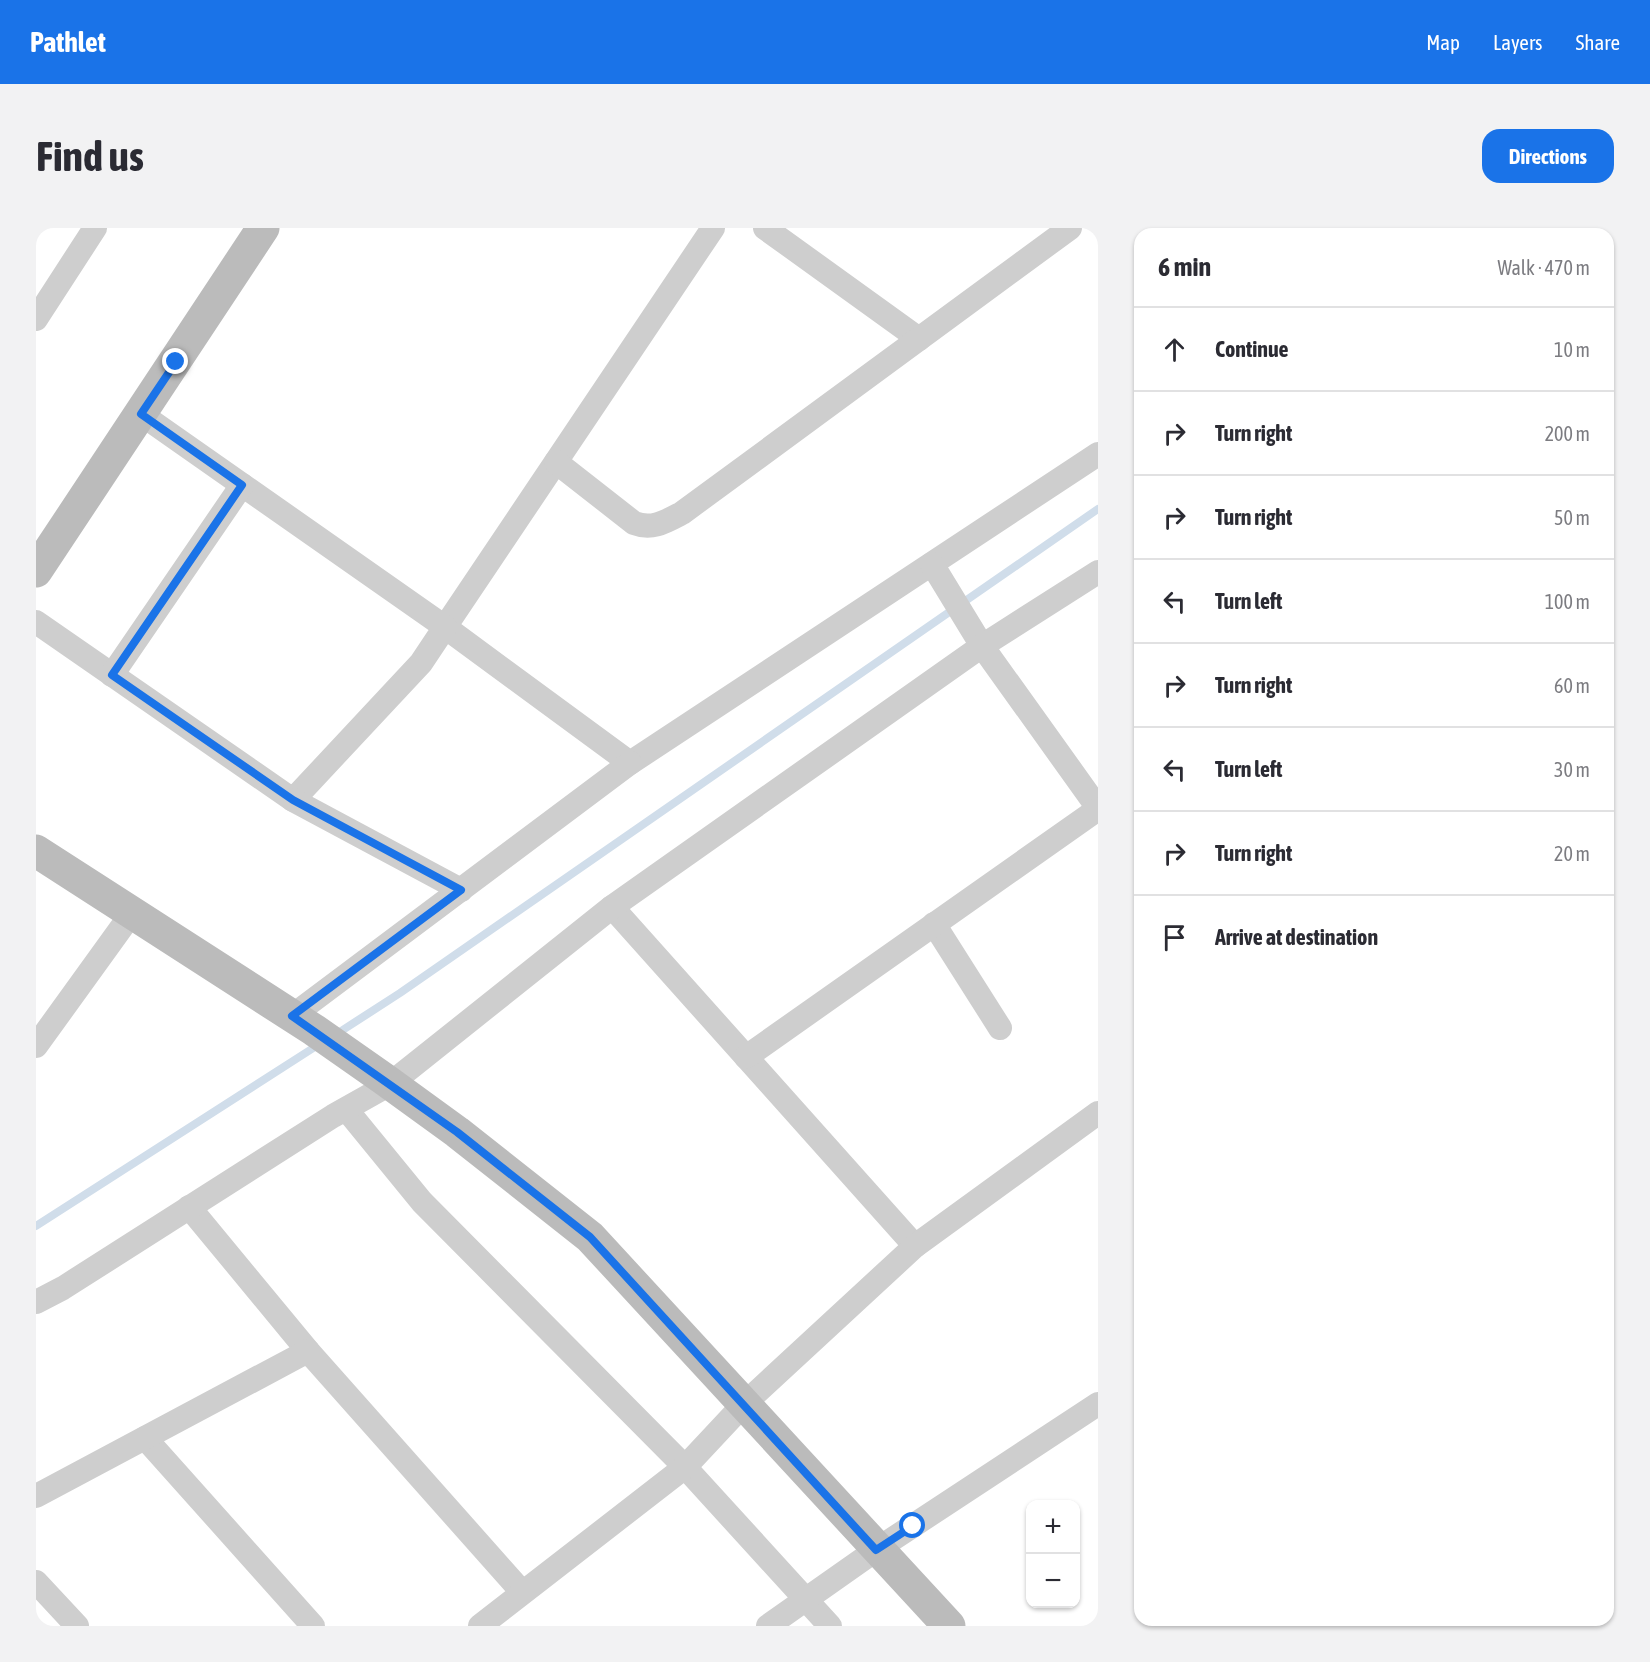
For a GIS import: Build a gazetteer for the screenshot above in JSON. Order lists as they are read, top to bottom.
{
  "page": {
    "header": "Pathlet",
    "nav": ["Map", "Layers", "Share"],
    "buttons": "Directions",
    "title": "Find us",
    "heading": ["6 min", "Walk · 470 m"],
    "list": [
      ["Continue", "10 m"],
      ["Turn right", "200 m"],
      ["Turn right", "50 m"],
      ["Turn left", "100 m"],
      ["Turn right", "60 m"],
      ["Turn left", "30 m"],
      ["Turn right", "20 m"],
      "Arrive at destination"
    ],
    "map_buttons": ["+", "−"]
  }
}
